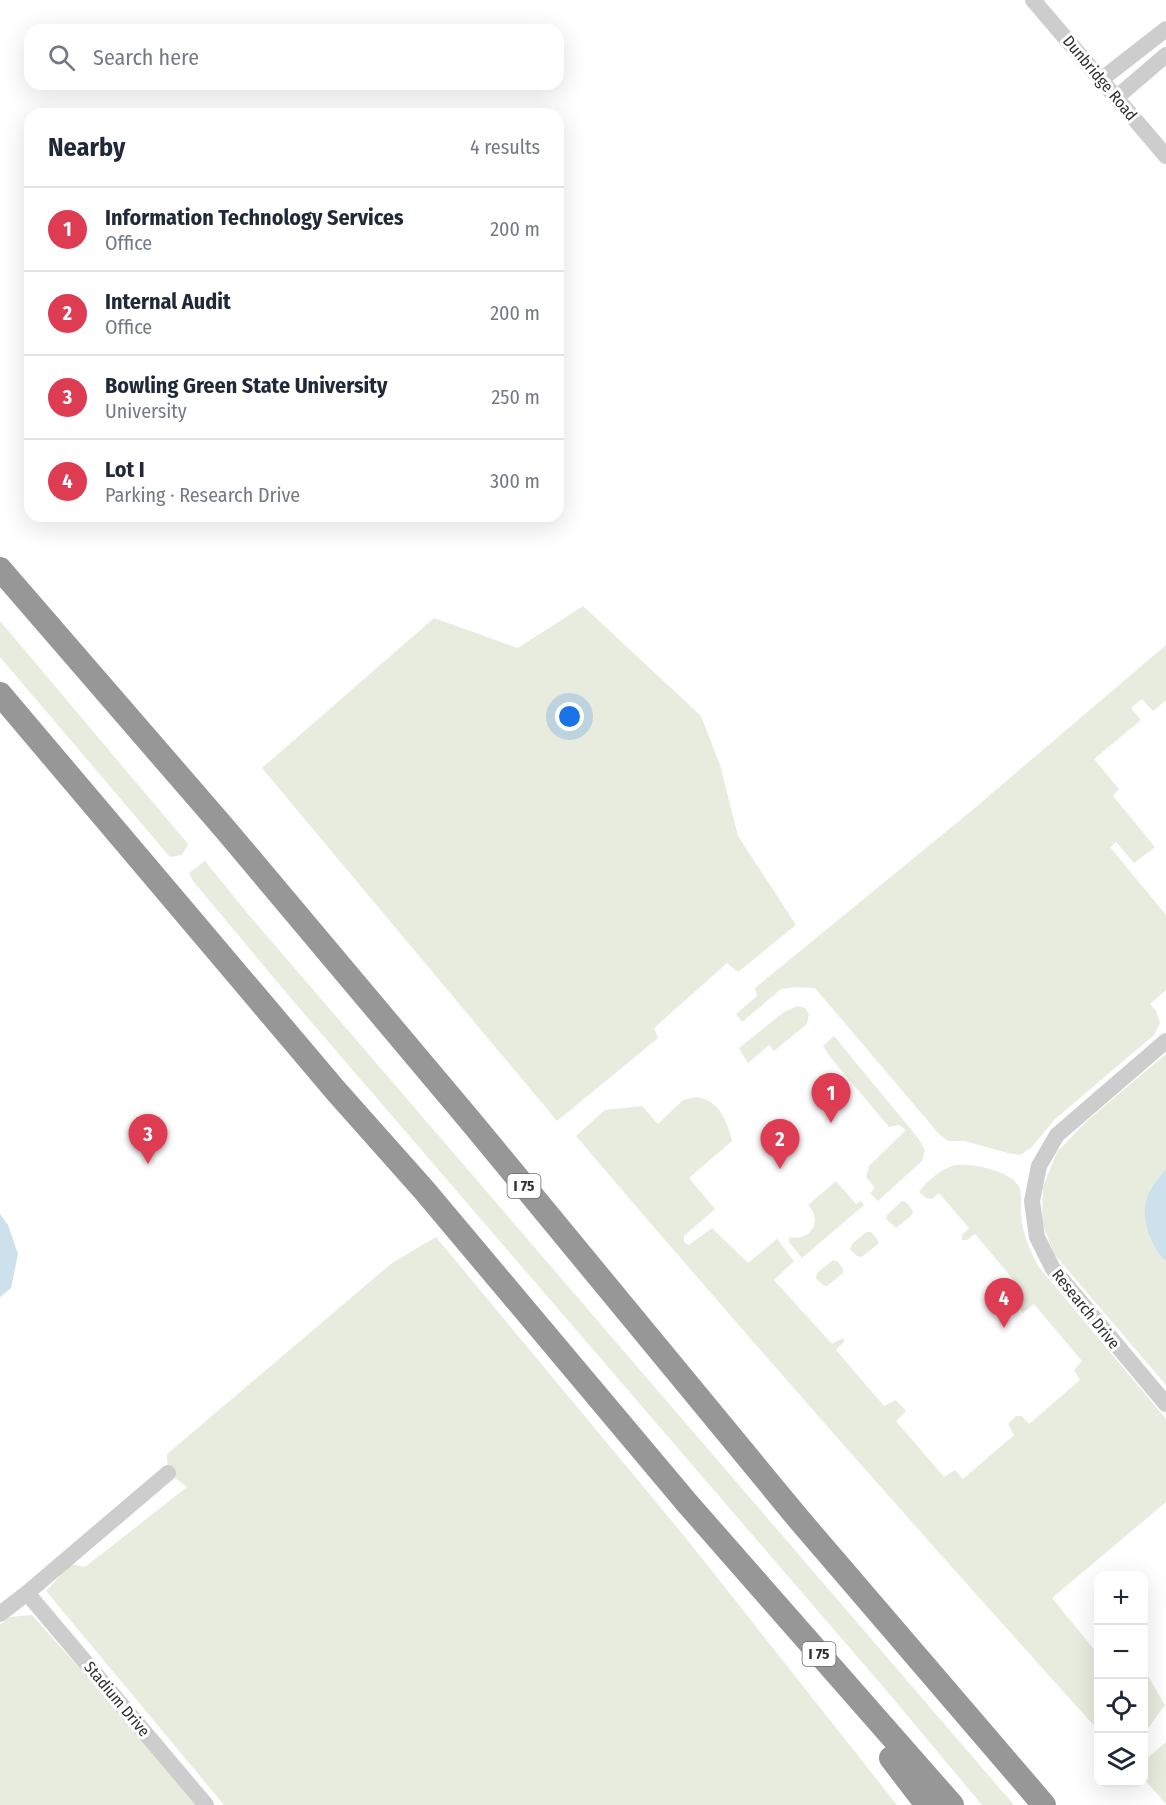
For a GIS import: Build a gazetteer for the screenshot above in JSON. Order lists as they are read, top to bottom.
{
  "streets": {
    "highway": ["I 75"],
    "street": ["Dunbridge Road", "Research Drive", "Stadium Drive"]
  },
  "page": {
    "search": "Search here",
    "heading": ["Nearby", "4 results"],
    "list": [
      {
        "mark": "1",
        "name": "Information Technology Services",
        "note": "Office",
        "value": "200 m"
      },
      {
        "mark": "2",
        "name": "Internal Audit",
        "note": "Office",
        "value": "200 m"
      },
      {
        "mark": "3",
        "name": "Bowling Green State University",
        "note": "University",
        "value": "250 m"
      },
      {
        "mark": "4",
        "name": "Lot I",
        "note": "Parking · Research Drive",
        "value": "300 m"
      }
    ],
    "pins": [
      "1",
      "3",
      "2",
      "4"
    ],
    "map_buttons": ["+", "−"]
  }
}
